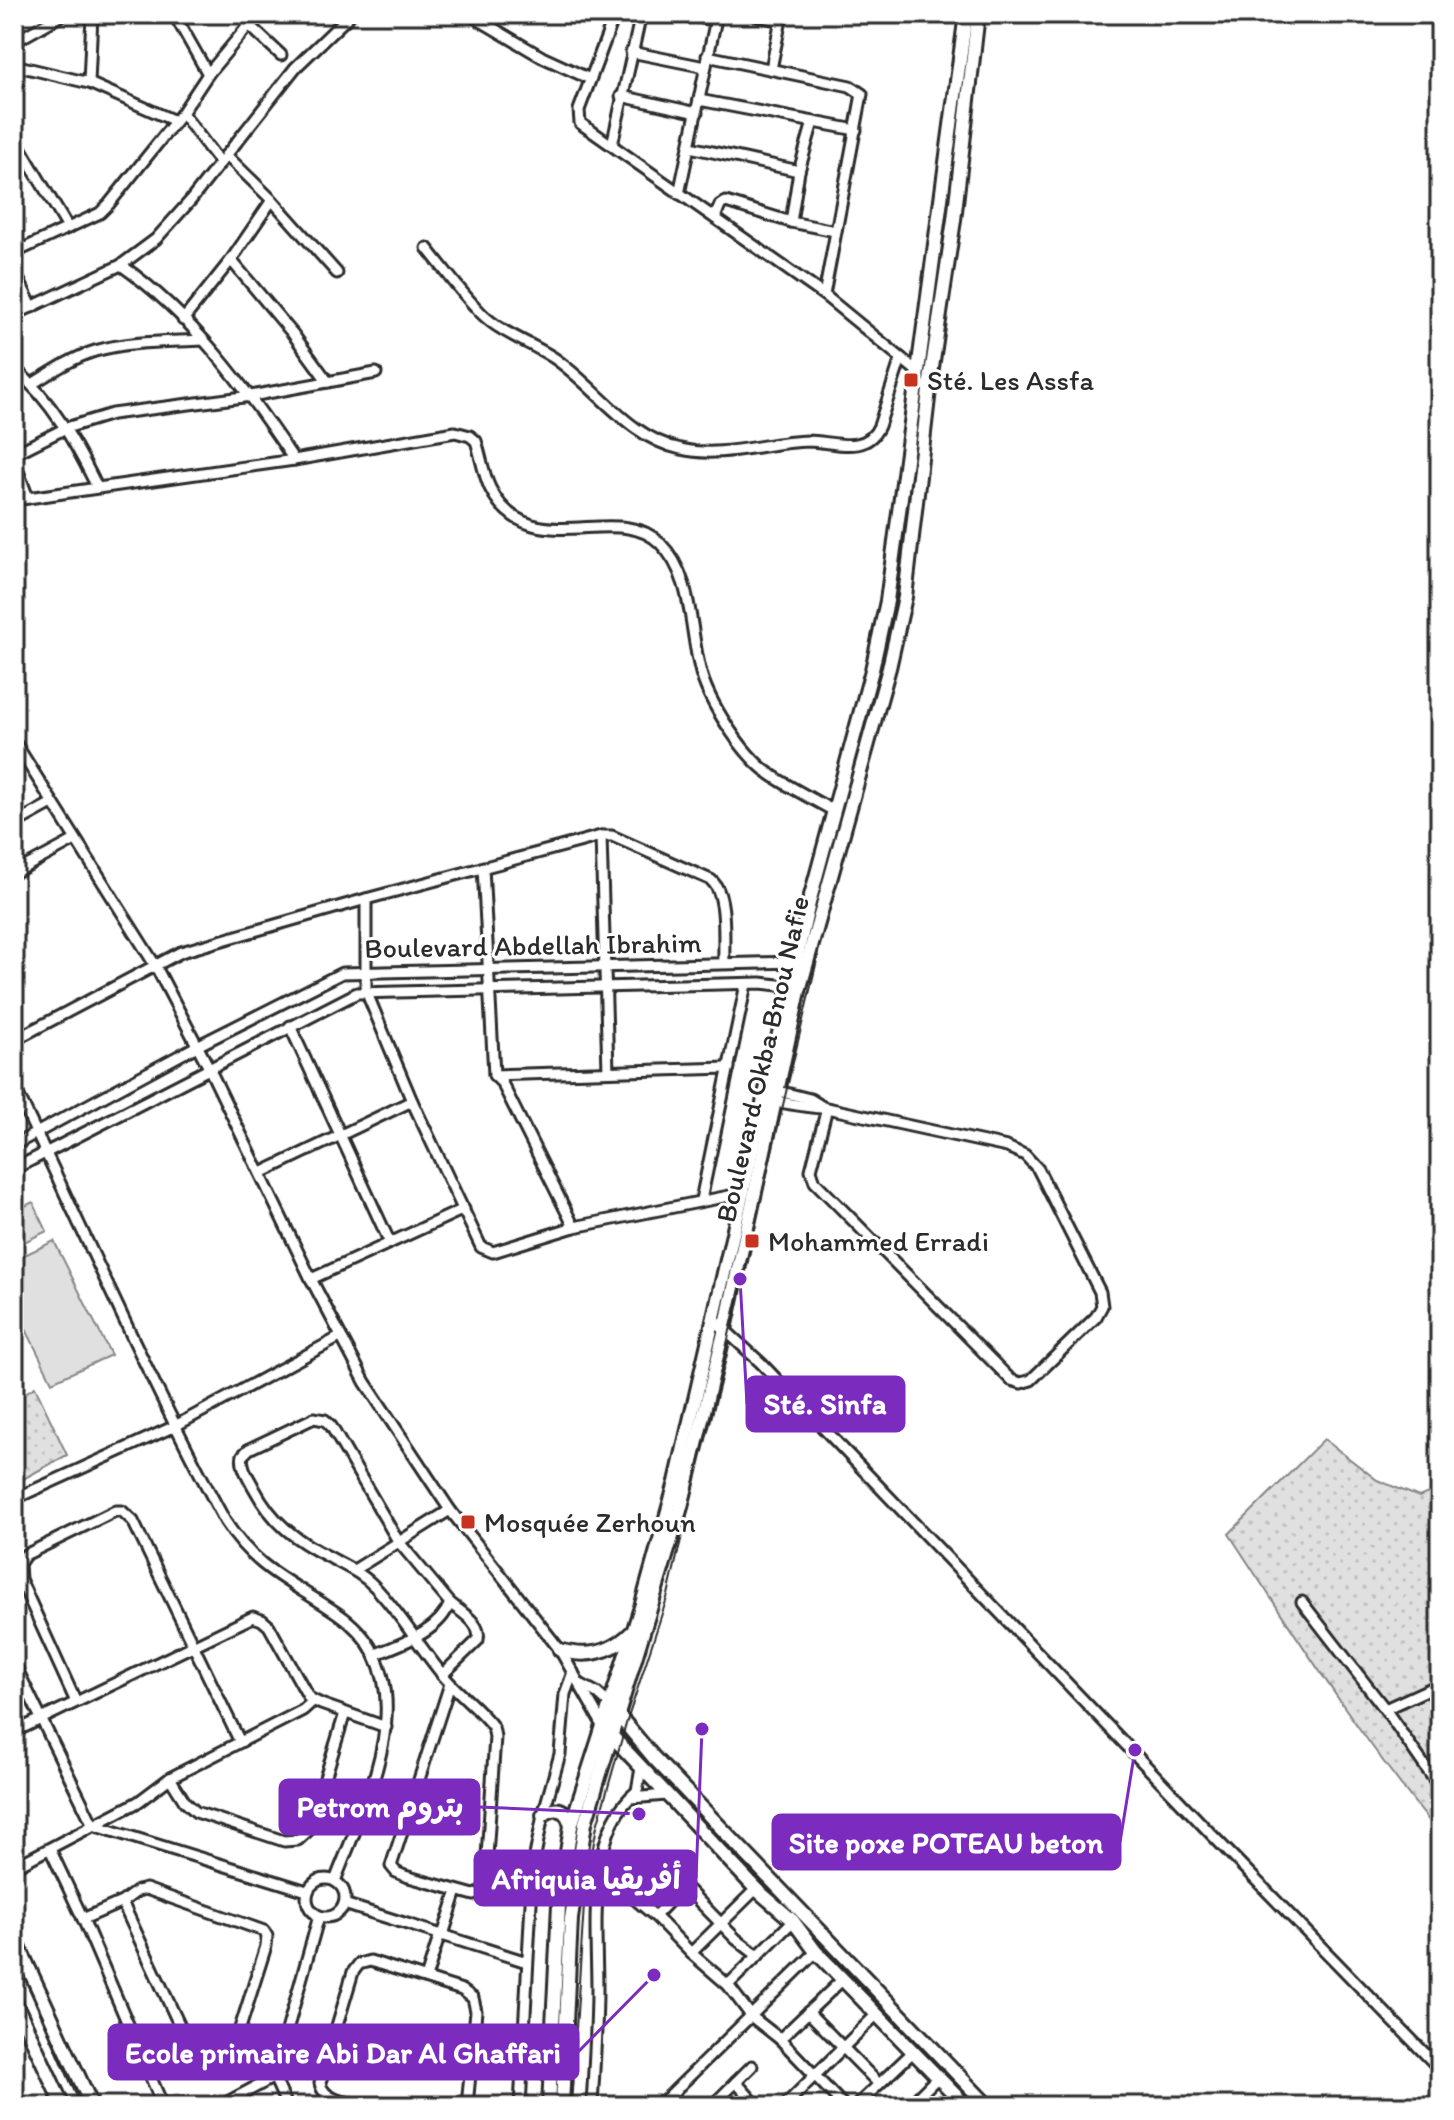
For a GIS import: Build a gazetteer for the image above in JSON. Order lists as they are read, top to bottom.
{
  "streets": {
    "main road": ["Boulevard Okba Bnou Nafie"],
    "street": ["Boulevard Abdellah Ibrahim"]
  },
  "crossings": [
    ["Boulevard Abdellah Ibrahim", "Boulevard Okba Bnou Nafie"]
  ],
  "places": {
    "transit": ["Sté. Les Assfa", "Mohammed Erradi", "Mosquée Zerhoun"],
    "other": [
      "Sté. Sinfa",
      "Afriquia أفريقيا",
      "Site poxe POTEAU beton",
      "Petrom بتروم",
      "Ecole primaire Abi Dar Al Ghaffari"
    ]
  }
}
